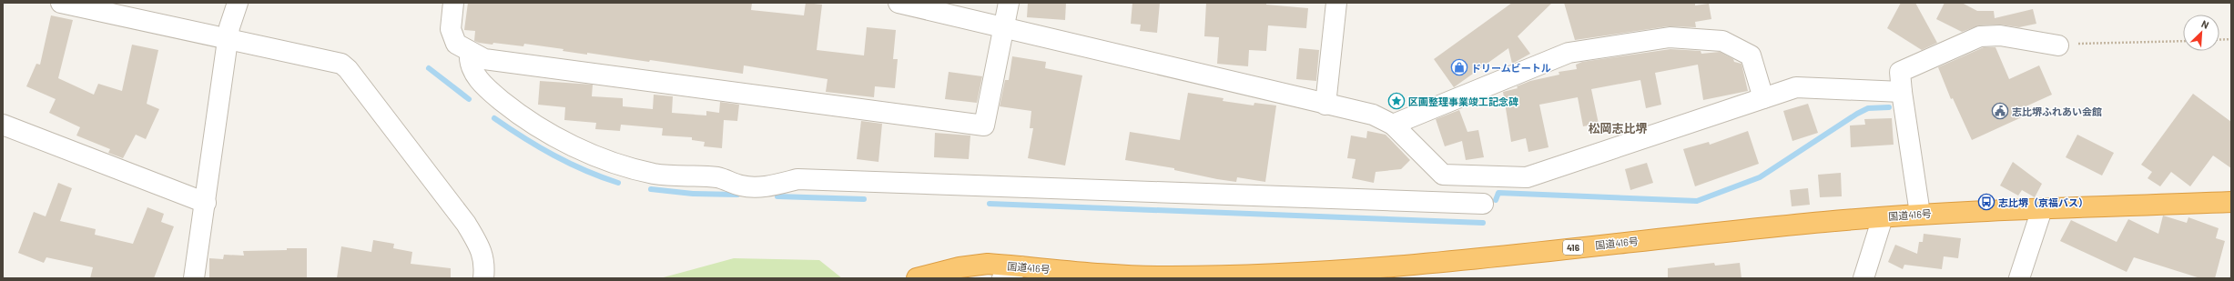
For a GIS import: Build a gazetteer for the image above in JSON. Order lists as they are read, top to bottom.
{
  "streets": {
    "highway": ["国道416号", "416"]
  },
  "districts": ["松岡志比堺"],
  "places": {
    "shop": ["ドリームビートル"],
    "place": ["区画整理事業竣工記念碑"],
    "public building": ["志比堺ふれあい会館"],
    "bus stop": ["志比堺（京福バス）"]
  },
  "north": "top right"
}
